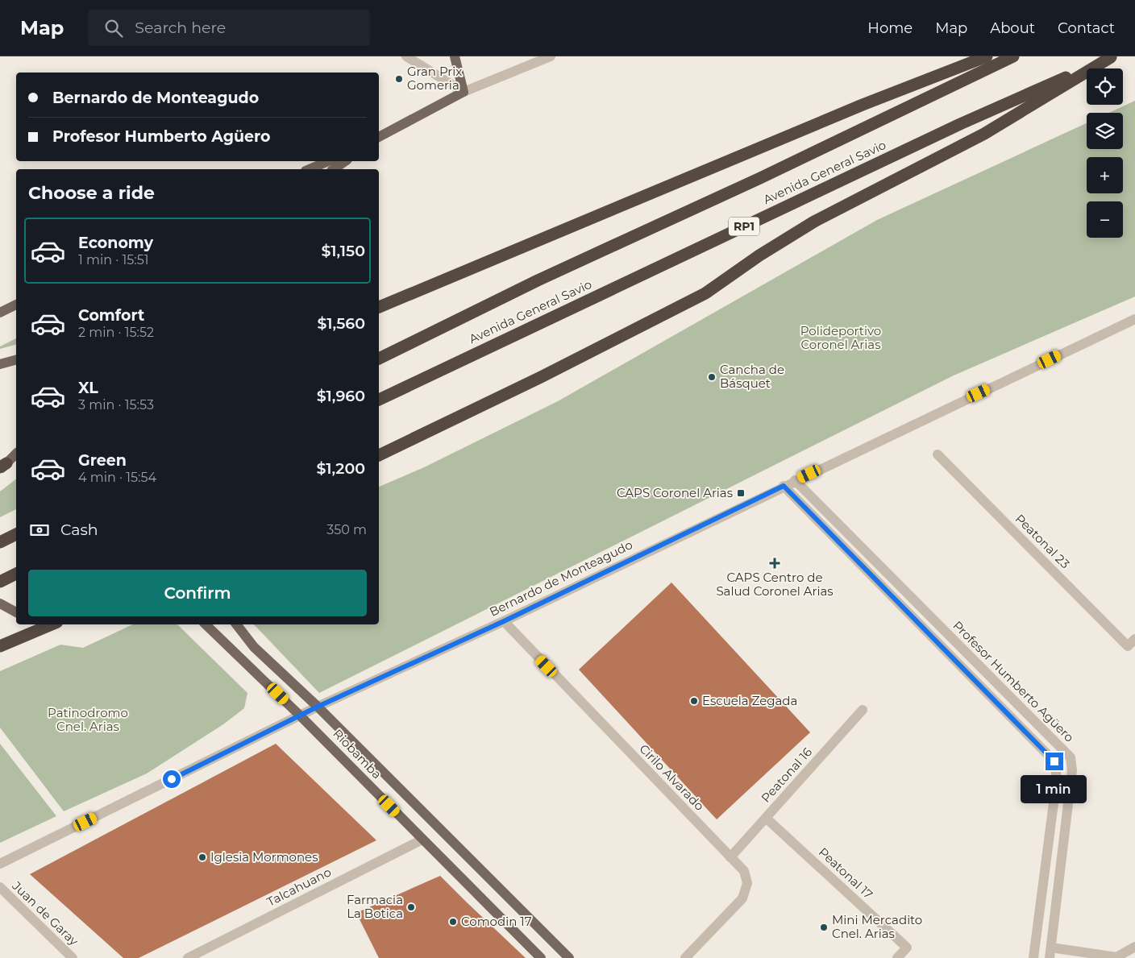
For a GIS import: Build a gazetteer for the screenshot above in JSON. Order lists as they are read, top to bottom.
{
  "streets": {
    "highway": ["Avenida General Savio", "RP1"],
    "main road": ["Riobamba"],
    "street": [
      "Peatonal 23",
      "Bernardo de Monteagudo",
      "Profesor Humberto Agüero",
      "Peatonal 16",
      "Cirilo Alvarado",
      "Peatonal 17",
      "Talcahuano",
      "Juan de Garay"
    ]
  },
  "crossings": [
    ["Bernardo de Monteagudo", "Profesor Humberto Agüero"],
    ["Bernardo de Monteagudo", "Riobamba"],
    ["Bernardo de Monteagudo", "Cirilo Alvarado"],
    ["Riobamba", "Talcahuano"],
    ["Peatonal 16", "Cirilo Alvarado"],
    ["Peatonal 16", "Peatonal 17"]
  ],
  "parks": ["Polideportivo Coronel Arias", "Patinodromo Cnel. Arias"],
  "places": {
    "other": [
      "Gran Prix Gomeria",
      "Cancha de Básquet",
      "Escuela Zegada",
      "Iglesia Mormones",
      "Farmacia La Botica",
      "Comodin 17",
      "Mini Mercadito Cnel. Arias"
    ],
    "transit": ["CAPS Coronel Arias"],
    "health": ["CAPS Centro de Salud Coronel Arias"]
  },
  "page": {
    "header": "Map",
    "search": "Search here",
    "nav": [
      "Home",
      "Map",
      "About",
      "Contact"
    ],
    "map_buttons": ["+", "−"],
    "banner": ["Bernardo de Monteagudo", "Profesor Humberto Agüero"],
    "heading": "Choose a ride",
    "list": [
      {
        "name": "Economy",
        "note": "1 min · 15:51",
        "value": "$1,150"
      },
      {
        "name": "Comfort",
        "note": "2 min · 15:52",
        "value": "$1,560"
      },
      {
        "name": "XL",
        "note": "3 min · 15:53",
        "value": "$1,960"
      },
      {
        "name": "Green",
        "note": "4 min · 15:54",
        "value": "$1,200"
      }
    ],
    "pay": ["Cash", "350 m"],
    "buttons": "Confirm",
    "bubble": "1 min"
  }
}
